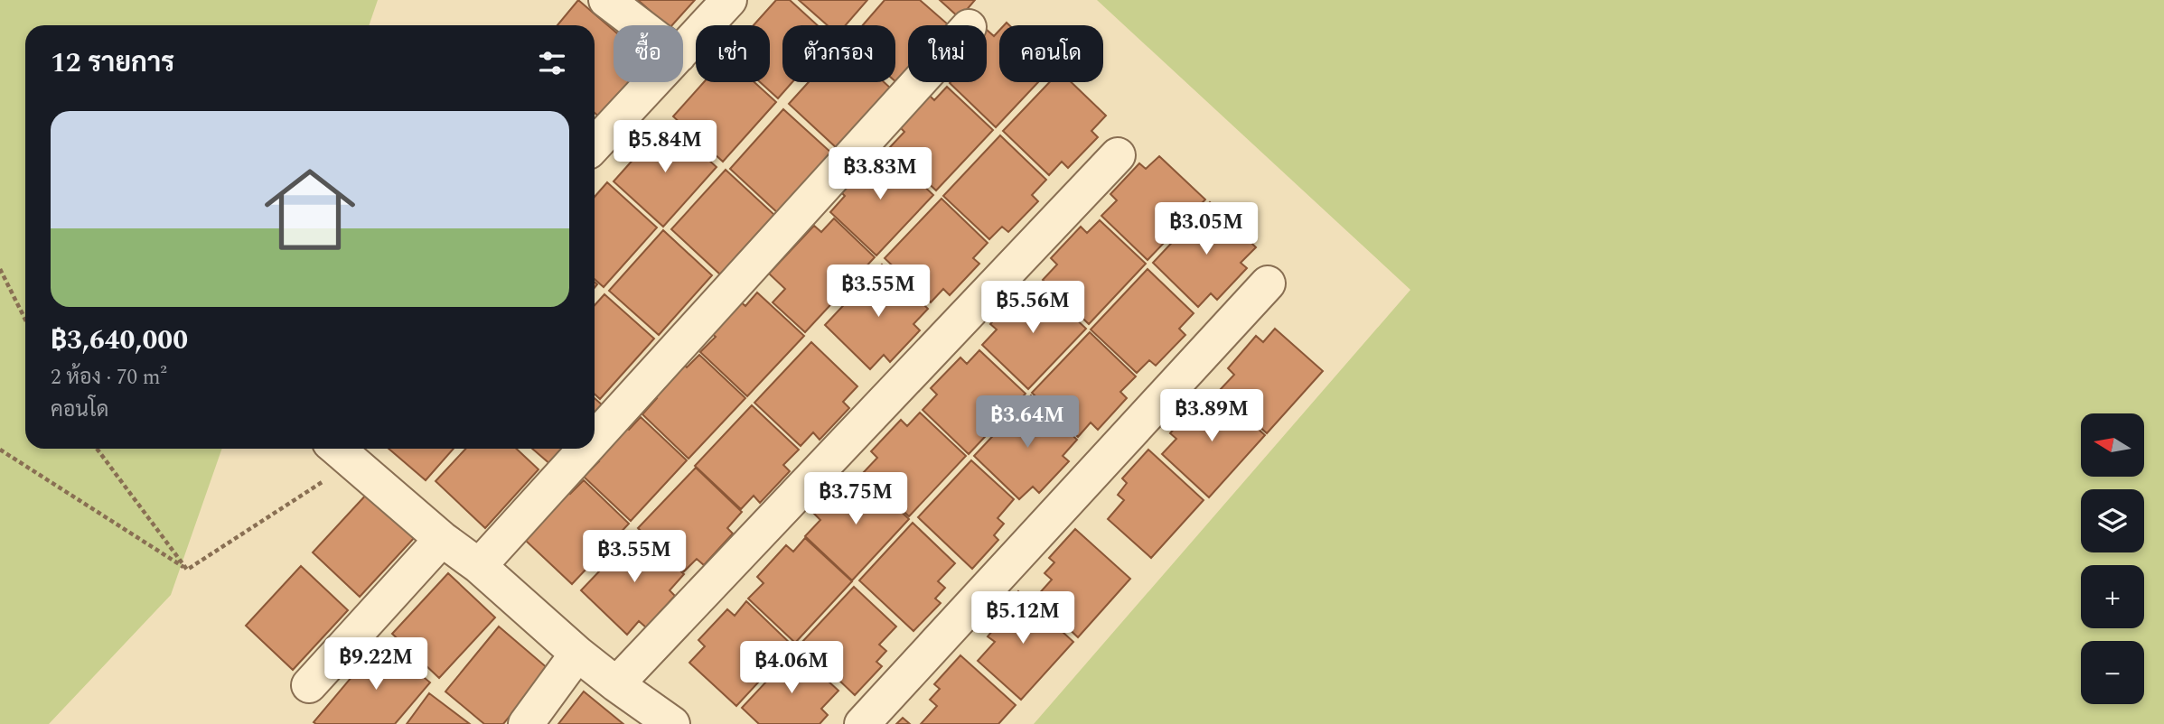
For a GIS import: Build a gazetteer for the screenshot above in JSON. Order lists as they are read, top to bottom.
{
  "north": "left",
  "page": {
    "chip": [
      "ซื้อ",
      "เช่า",
      "ตัวกรอง",
      "ใหม่",
      "คอนโด"
    ],
    "heading": "12 รายการ",
    "list": [
      {
        "name": "฿3,640,000",
        "note": "2 ห้อง · 70 m² · คอนโด"
      }
    ],
    "price": [
      "฿5.84M",
      "฿3.83M",
      "฿3.05M",
      "฿3.55M",
      "฿5.56M",
      "฿3.89M",
      "฿3.64M",
      "฿3.75M",
      "฿3.55M",
      "฿5.12M",
      "฿9.22M",
      "฿4.06M"
    ],
    "map_buttons": ["+", "−"]
  }
}
